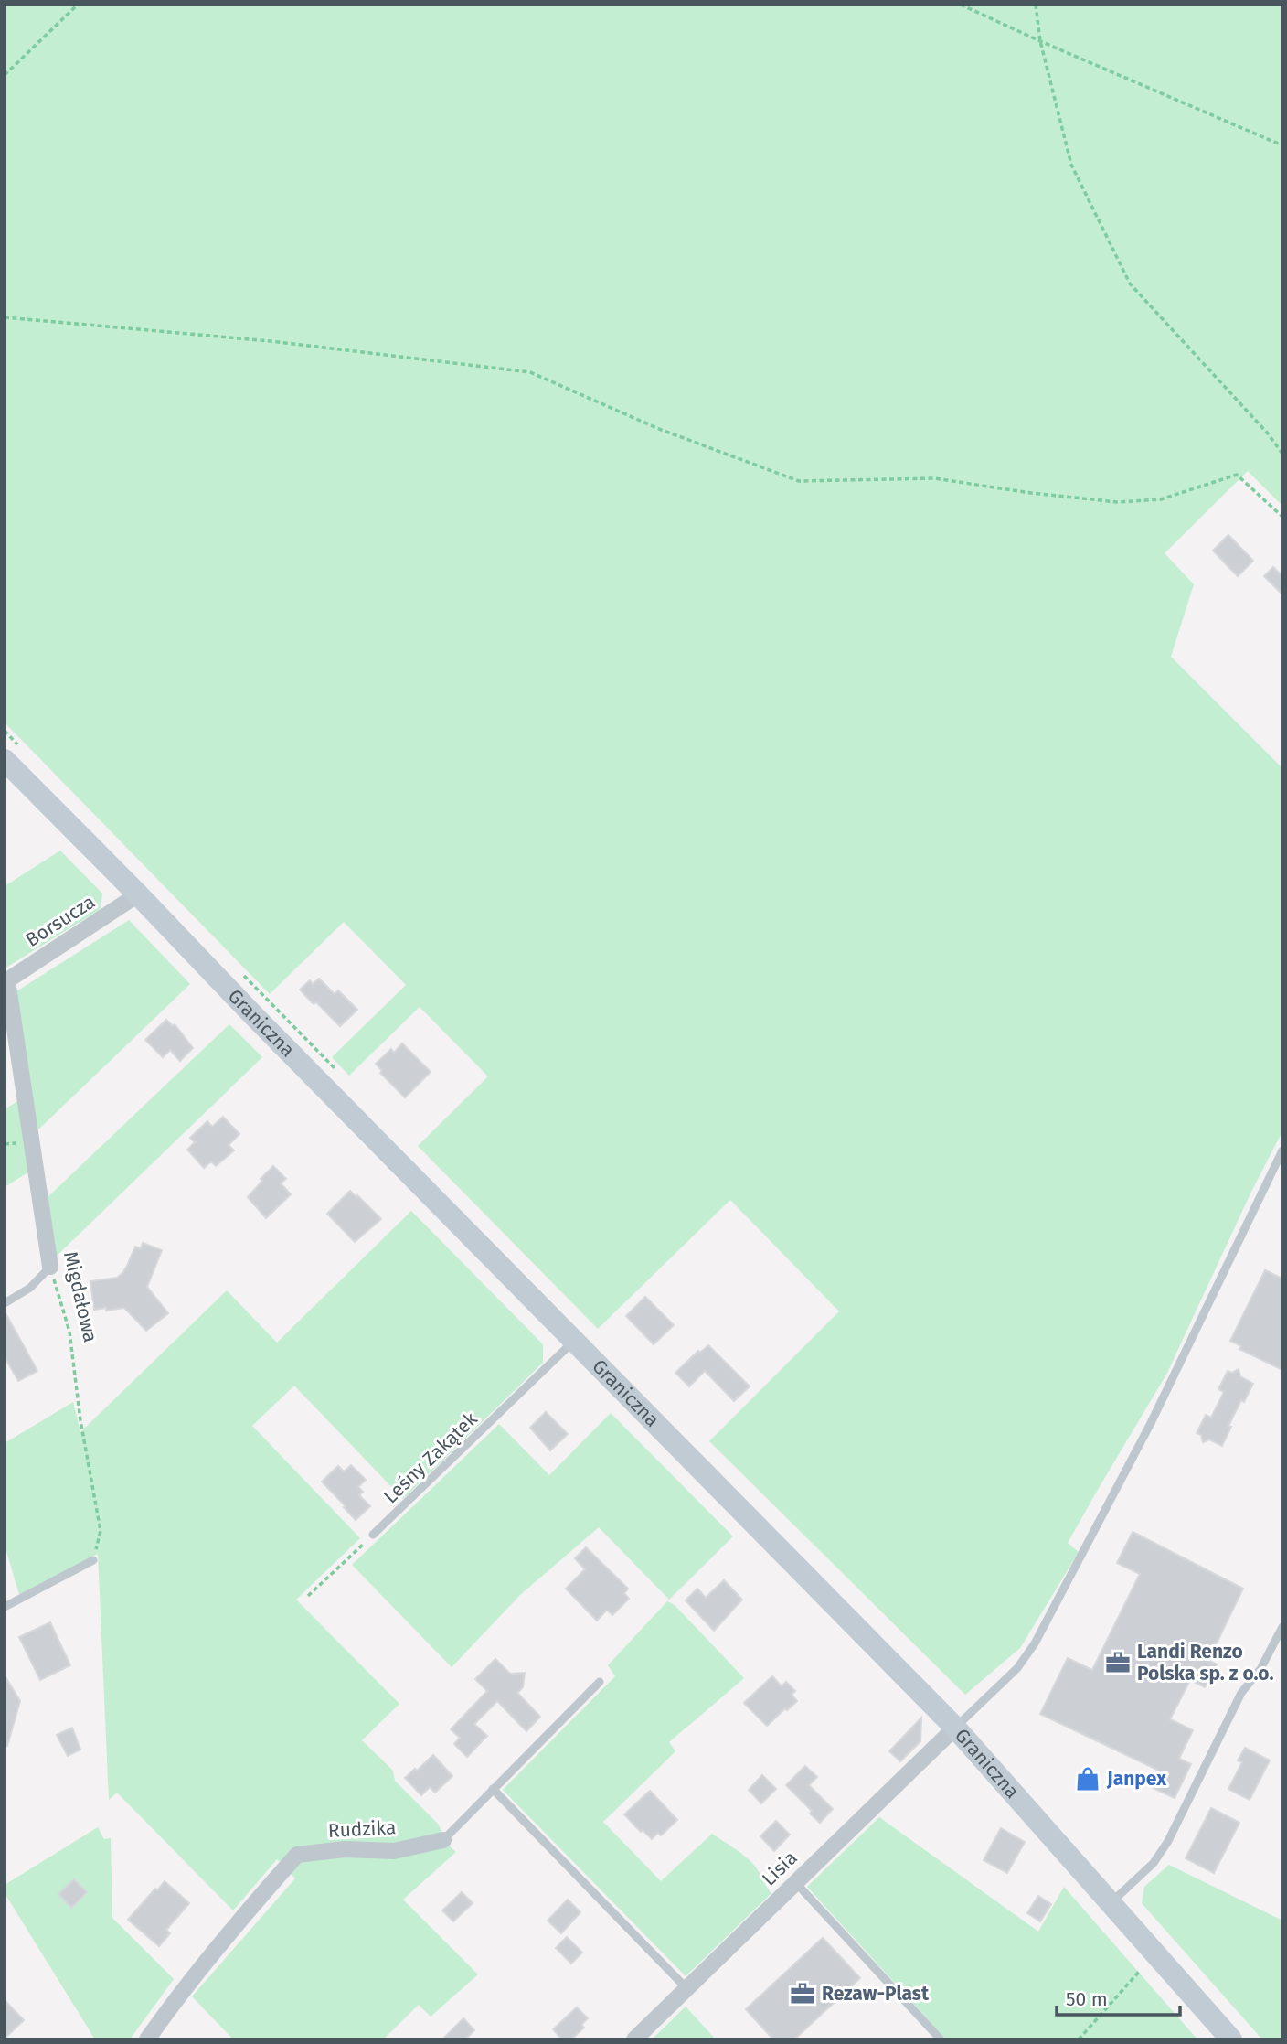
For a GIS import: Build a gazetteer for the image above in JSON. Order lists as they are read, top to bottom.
{
  "streets": {
    "street": [
      "Borsucza",
      "Graniczna",
      "Migdałowa",
      "Rudzika",
      "Lisia"
    ],
    "lane": ["Leśny Zakątek"]
  },
  "crossings": [
    ["Borsucza", "Graniczna"],
    ["Borsucza", "Migdałowa"],
    ["Graniczna", "Leśny Zakątek"],
    ["Graniczna", "Lisia"]
  ],
  "places": {
    "office": ["Landi Renzo Polska sp. z o.o.", "Rezaw-Plast"],
    "shop": ["Janpex"]
  },
  "scale_bar": "50 m"
}
